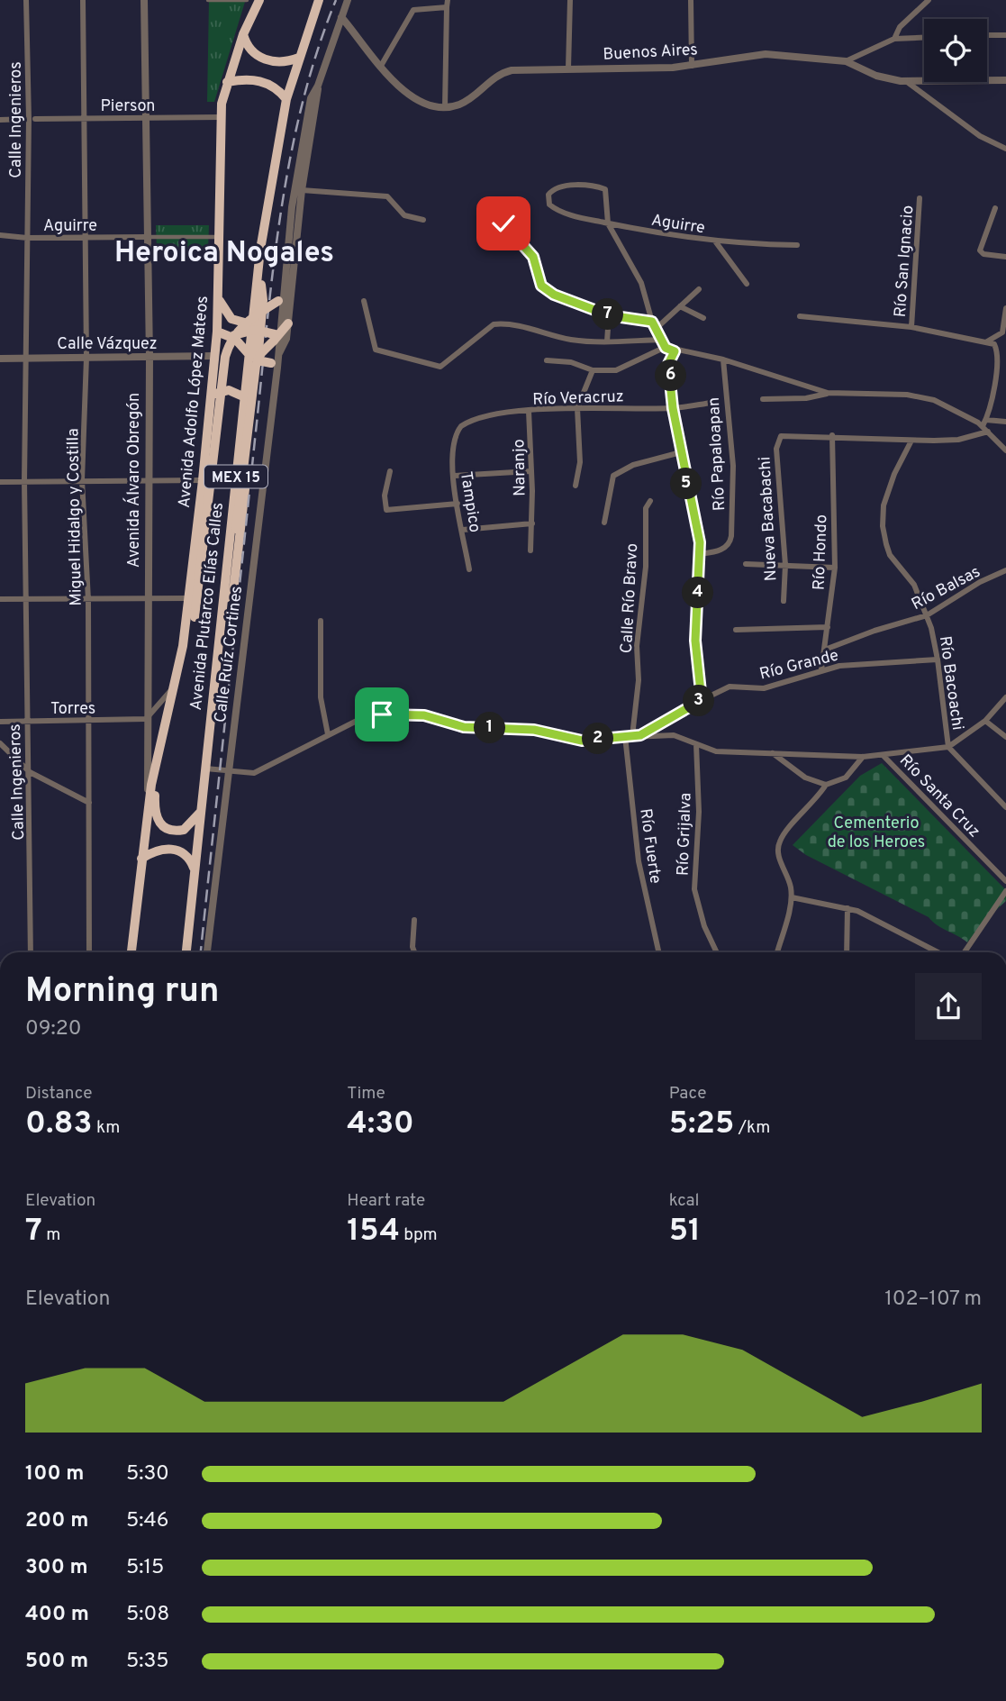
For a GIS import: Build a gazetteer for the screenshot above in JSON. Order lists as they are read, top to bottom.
{
  "streets": {
    "highway": [
      "Avenida Adolfo López Mateos",
      "MEX 15",
      "Avenida Álvaro Obregón",
      "Avenida Plutarco Elías Calles"
    ],
    "street": [
      "Buenos Aires",
      "Pierson",
      "Calle Ingenieros",
      "Aguirre",
      "Río San Ignacio",
      "Calle Vázquez",
      "Río Veracruz",
      "Río Papaloapan",
      "Naranjo",
      "Tampico",
      "Miguel Hidalgo y Costilla",
      "Nueva Bacabachi",
      "Río Hondo",
      "Río Balsas",
      "Calle Río Bravo",
      "Calle Ruíz Cortines",
      "Río Grande",
      "Río Bacoachi",
      "Torres",
      "Río Santa Cruz",
      "Río Grijalva",
      "Río Fuerte"
    ]
  },
  "crossings": [
    ["Pierson", "Calle Ingenieros"],
    ["Pierson", "Avenida Adolfo López Mateos"],
    ["Pierson", "Avenida Álvaro Obregón"],
    ["Pierson", "Miguel Hidalgo y Costilla"],
    ["Calle Ingenieros", "Aguirre"],
    ["Calle Ingenieros", "Calle Vázquez"],
    ["Calle Ingenieros", "Torres"],
    ["Aguirre", "Avenida Adolfo López Mateos"],
    ["Aguirre", "Avenida Álvaro Obregón"],
    ["Aguirre", "Miguel Hidalgo y Costilla"],
    ["Calle Vázquez", "Avenida Adolfo López Mateos"],
    ["Calle Vázquez", "Avenida Álvaro Obregón"],
    ["Calle Vázquez", "Miguel Hidalgo y Costilla"],
    ["Río Veracruz", "Naranjo"],
    ["Río Veracruz", "Tampico"],
    ["Avenida Adolfo López Mateos", "Avenida Álvaro Obregón"],
    ["Avenida Álvaro Obregón", "Torres"],
    ["Miguel Hidalgo y Costilla", "Torres"],
    ["Nueva Bacabachi", "Río Hondo"],
    ["Río Hondo", "Río Balsas"],
    ["Río Hondo", "Río Grande"],
    ["Río Balsas", "Río Bacoachi"],
    ["Calle Río Bravo", "Río Fuerte"],
    ["Río Grande", "Río Bacoachi"]
  ],
  "districts": ["Heroica Nogales"],
  "parks": ["Cementerio de los Heroes"],
  "page": {
    "pins": [
      "7",
      "6",
      "5",
      "4",
      "3",
      "1",
      "2"
    ],
    "heading": ["Morning run", "09:20"],
    "stats": [
      ["Distance", "0.83 km"],
      ["Time", "4:30"],
      ["Pace", "5:25 /km"],
      ["Elevation", "7 m"],
      ["Heart rate", "154 bpm"],
      ["kcal", "51"]
    ],
    "chart": ["Elevation", "102–107 m"],
    "list": [
      {
        "name": "100 m",
        "note": "5:30"
      },
      {
        "name": "200 m",
        "note": "5:46"
      },
      {
        "name": "300 m",
        "note": "5:15"
      },
      {
        "name": "400 m",
        "note": "5:08"
      },
      {
        "name": "500 m",
        "note": "5:35"
      }
    ]
  }
}
